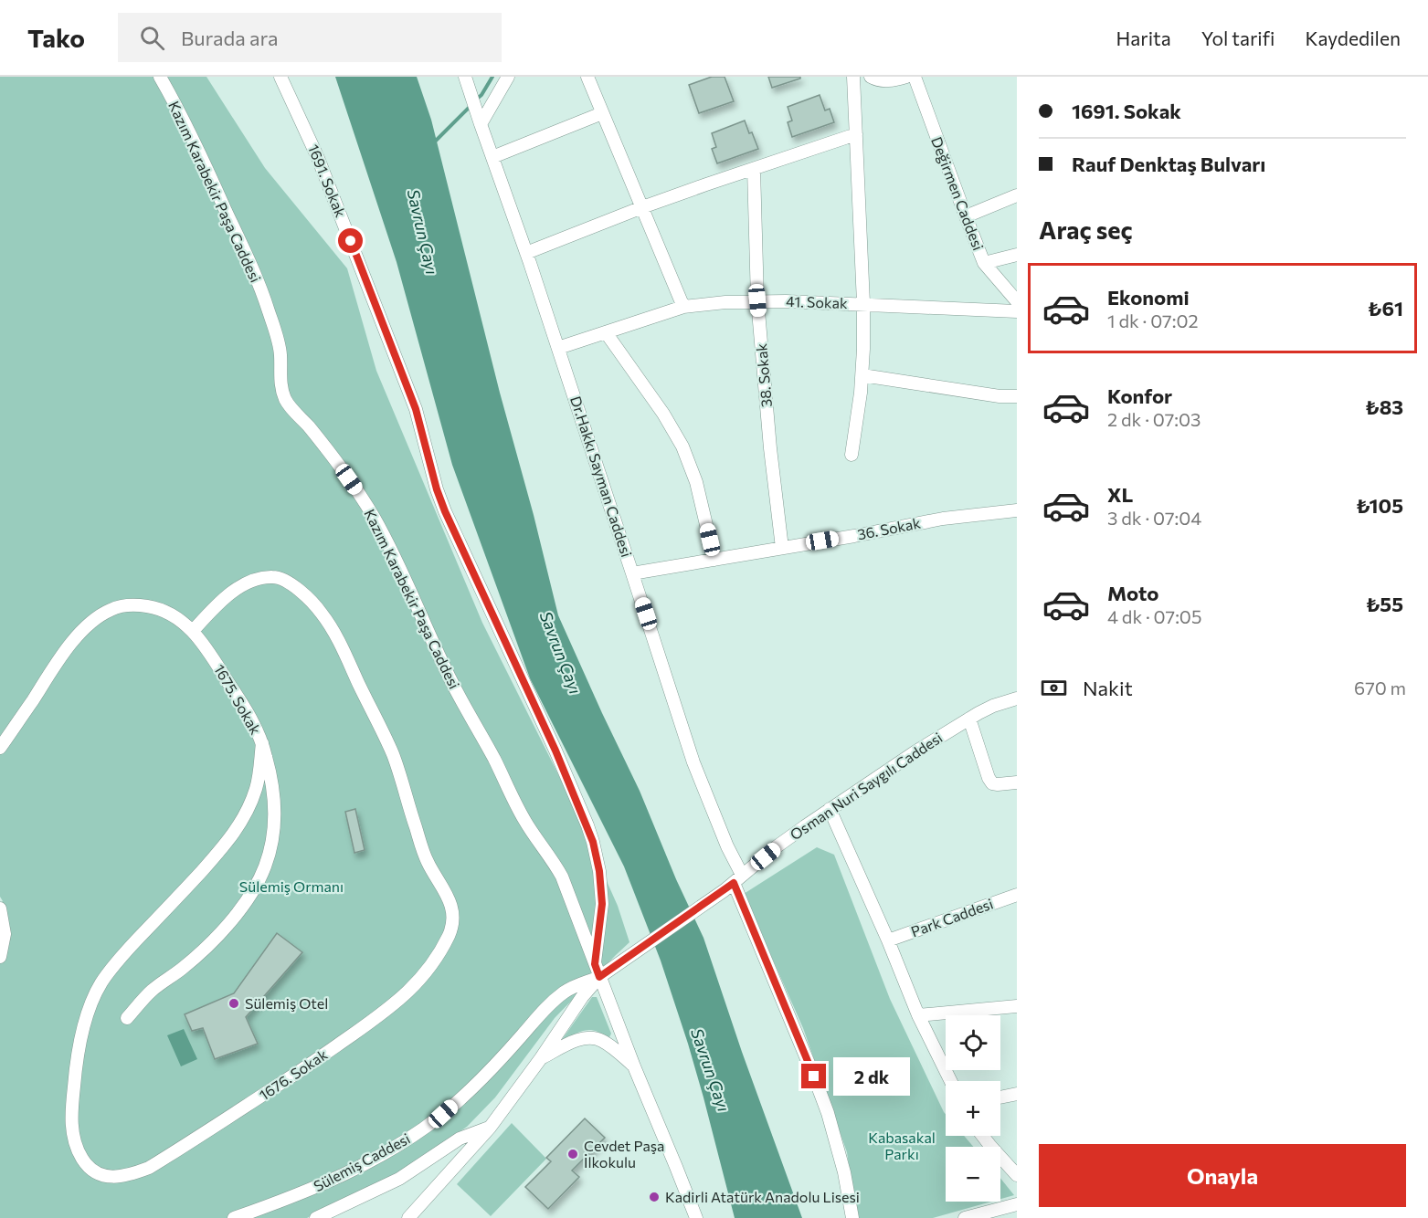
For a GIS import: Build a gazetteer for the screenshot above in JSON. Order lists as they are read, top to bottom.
{
  "streets": {
    "street": [
      "1691. Sokak",
      "Kazım Karabekir Paşa Caddesi",
      "Değirmen Caddesi",
      "41. Sokak",
      "38. Sokak",
      "Dr.Hakkı Sayman Caddesi",
      "36. Sokak",
      "1675. Sokak",
      "Osman Nuri Saygılı Caddesi",
      "Park Caddesi",
      "1676. Sokak",
      "Sülemiş Caddesi"
    ]
  },
  "crossings": [
    ["1691. Sokak", "Kazım Karabekir Paşa Caddesi"],
    ["Kazım Karabekir Paşa Caddesi", "Osman Nuri Saygılı Caddesi"],
    ["Kazım Karabekir Paşa Caddesi", "Sülemiş Caddesi"],
    ["41. Sokak", "38. Sokak"],
    ["41. Sokak", "Dr.Hakkı Sayman Caddesi"],
    ["38. Sokak", "36. Sokak"],
    ["Dr.Hakkı Sayman Caddesi", "36. Sokak"],
    ["Dr.Hakkı Sayman Caddesi", "Osman Nuri Saygılı Caddesi"],
    ["1675. Sokak", "1676. Sokak"],
    ["Osman Nuri Saygılı Caddesi", "Sülemiş Caddesi"]
  ],
  "water": ["Savrun Çayı"],
  "parks": ["Sülemiş Ormanı", "Kabasakal Parkı"],
  "places": ["Sülemiş Otel", "Cevdet Paşa İlkokulu", "Kadirli Atatürk Anadolu Lisesi"],
  "page": {
    "header": "Tako",
    "search": "Burada ara",
    "nav": ["Harita", "Yol tarifi", "Kaydedilen"],
    "banner": ["1691. Sokak", "Rauf Denktaş Bulvarı"],
    "heading": "Araç seç",
    "list": [
      {
        "name": "Ekonomi",
        "note": "1 dk · 07:02",
        "value": "₺61"
      },
      {
        "name": "Konfor",
        "note": "2 dk · 07:03",
        "value": "₺83"
      },
      {
        "name": "XL",
        "note": "3 dk · 07:04",
        "value": "₺105"
      },
      {
        "name": "Moto",
        "note": "4 dk · 07:05",
        "value": "₺55"
      }
    ],
    "pay": ["Nakit", "670 m"],
    "map_buttons": ["+", "−"],
    "bubble": "2 dk",
    "buttons": "Onayla"
  }
}
